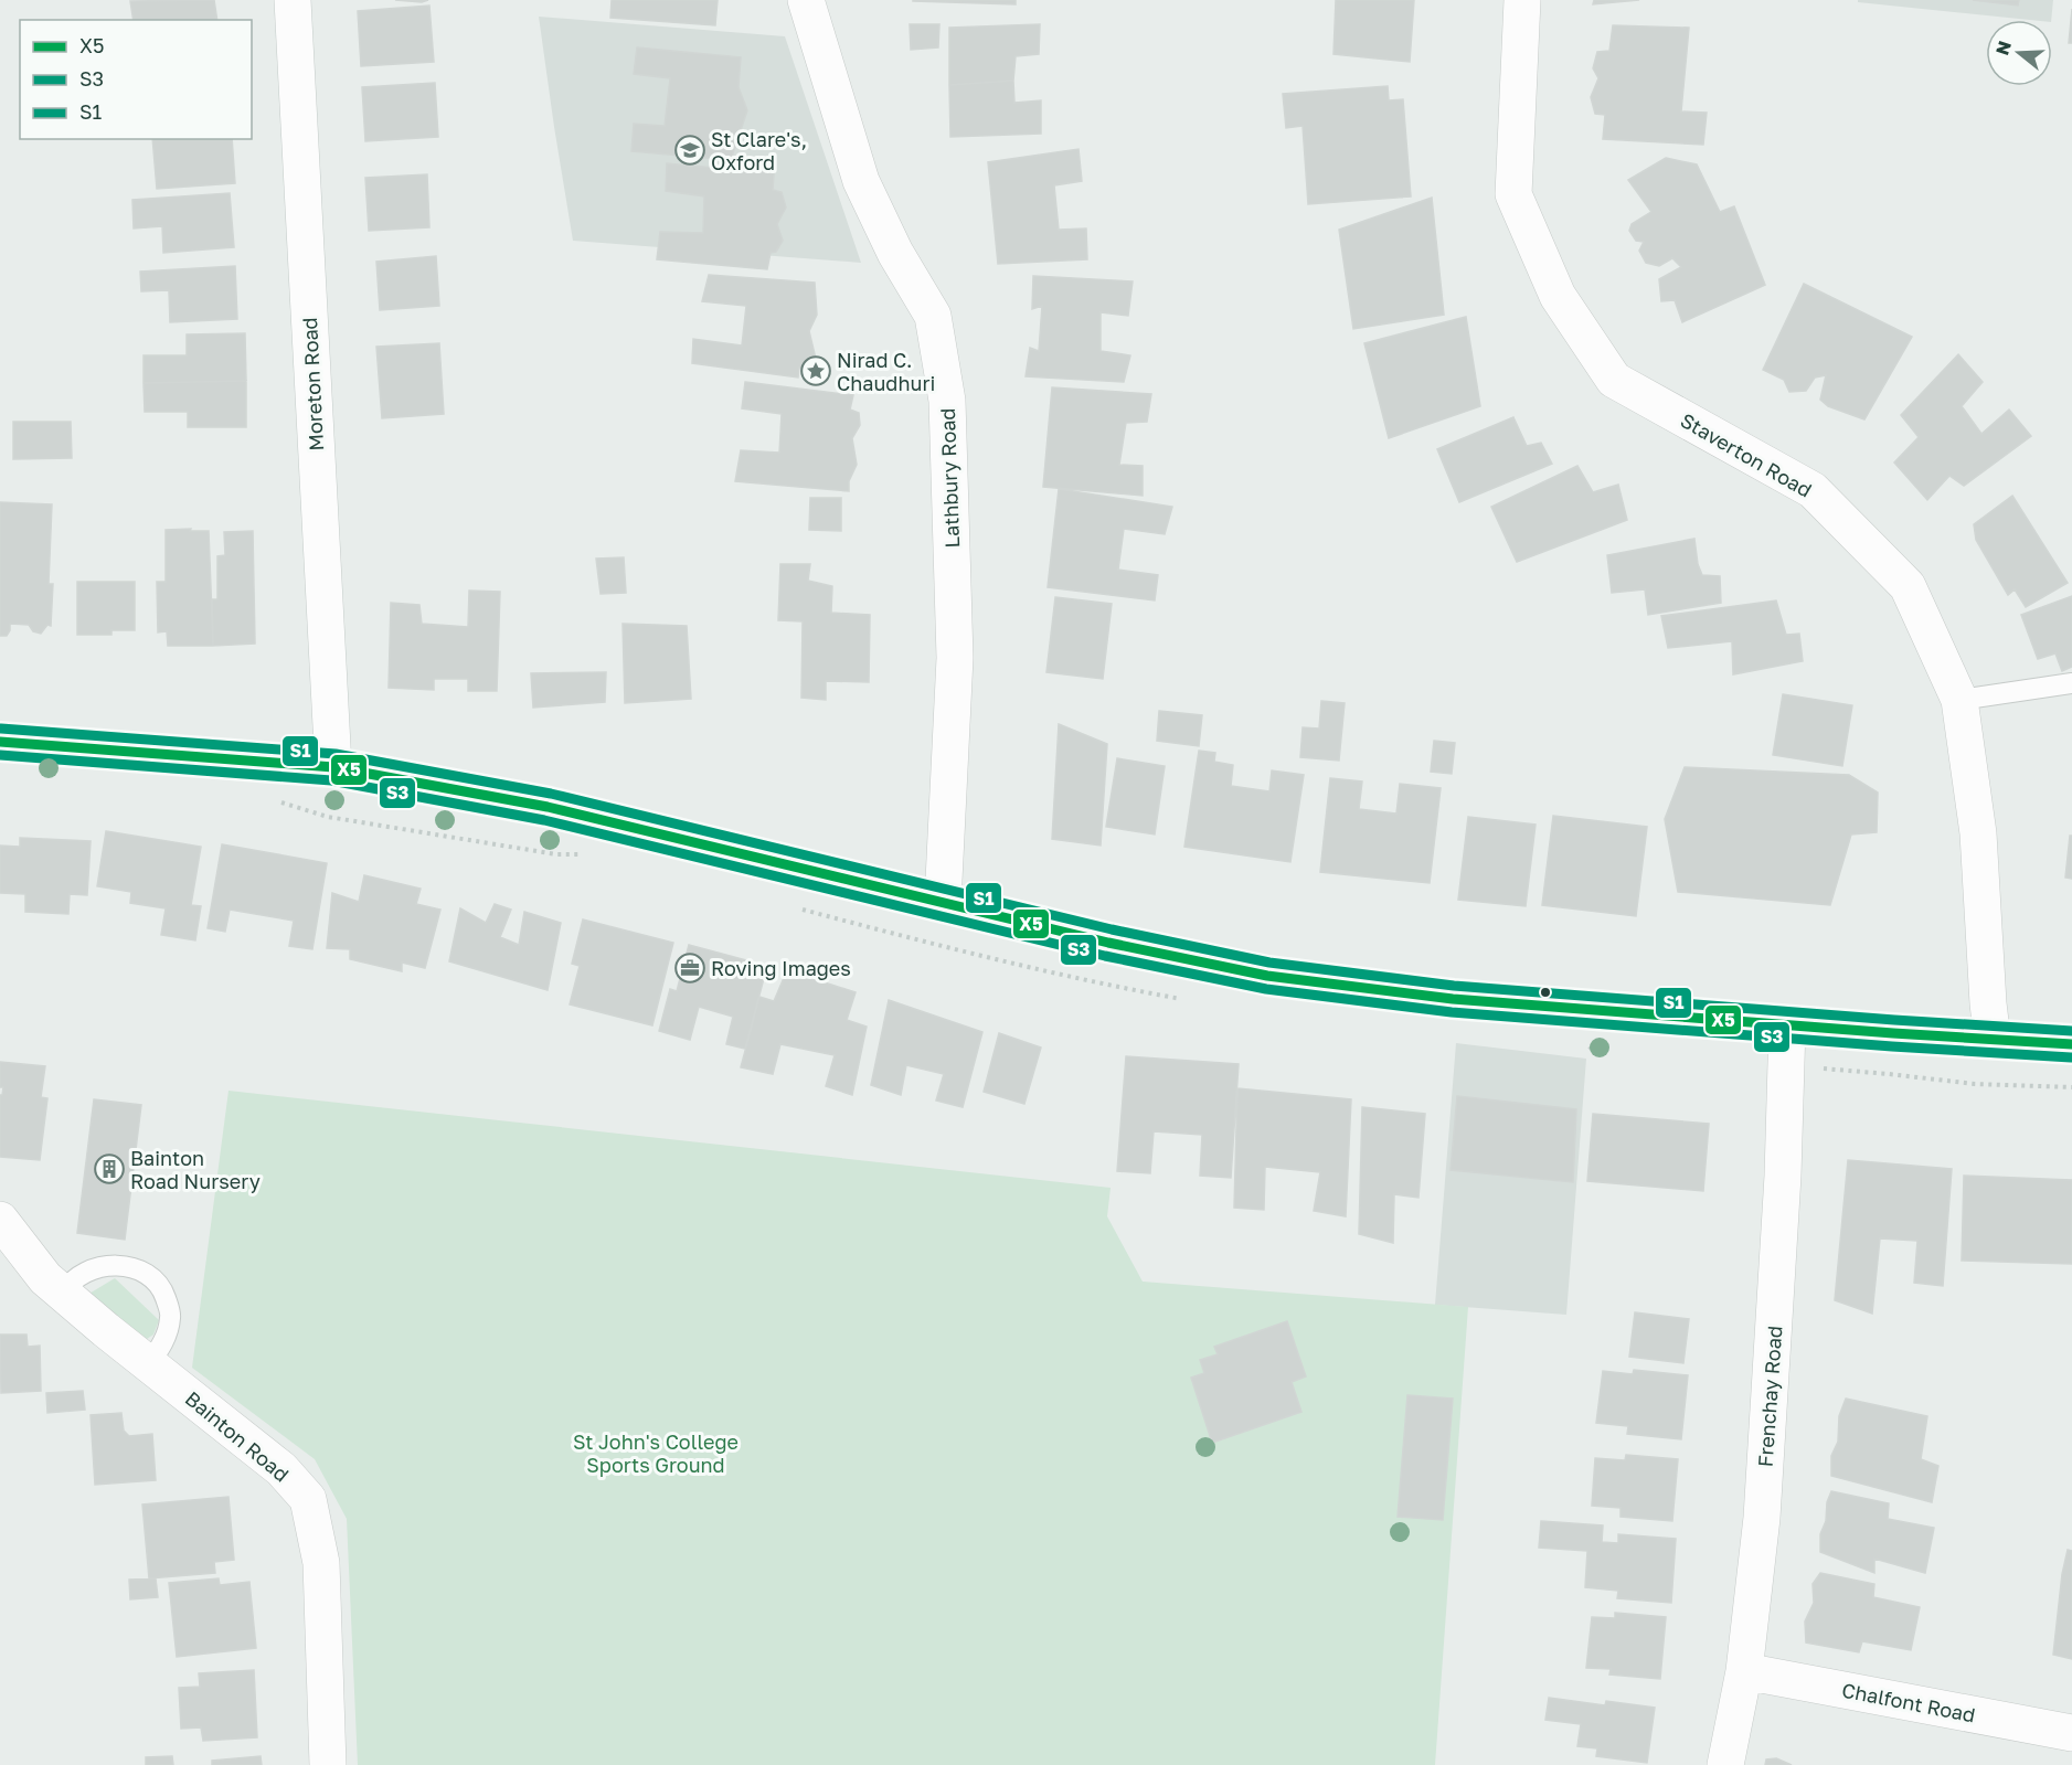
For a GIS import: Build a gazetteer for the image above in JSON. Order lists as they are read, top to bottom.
{
  "streets": {
    "street": [
      "Moreton Road",
      "Staverton Road",
      "Lathbury Road",
      "Frenchay Road",
      "Bainton Road",
      "Chalfont Road"
    ]
  },
  "crossings": [
    ["Frenchay Road", "Chalfont Road"]
  ],
  "parks": ["St John's College Sports Ground"],
  "places": {
    "school or university": ["St Clare's, Oxford"],
    "place": ["Nirad C. Chaudhuri"],
    "office": ["Roving Images"],
    "building": ["Bainton Road Nursery"]
  },
  "lines": ["transit line S1", "transit line X5", "transit line S3"],
  "legend": ["X5", "S3", "S1"],
  "north": "left"
}
